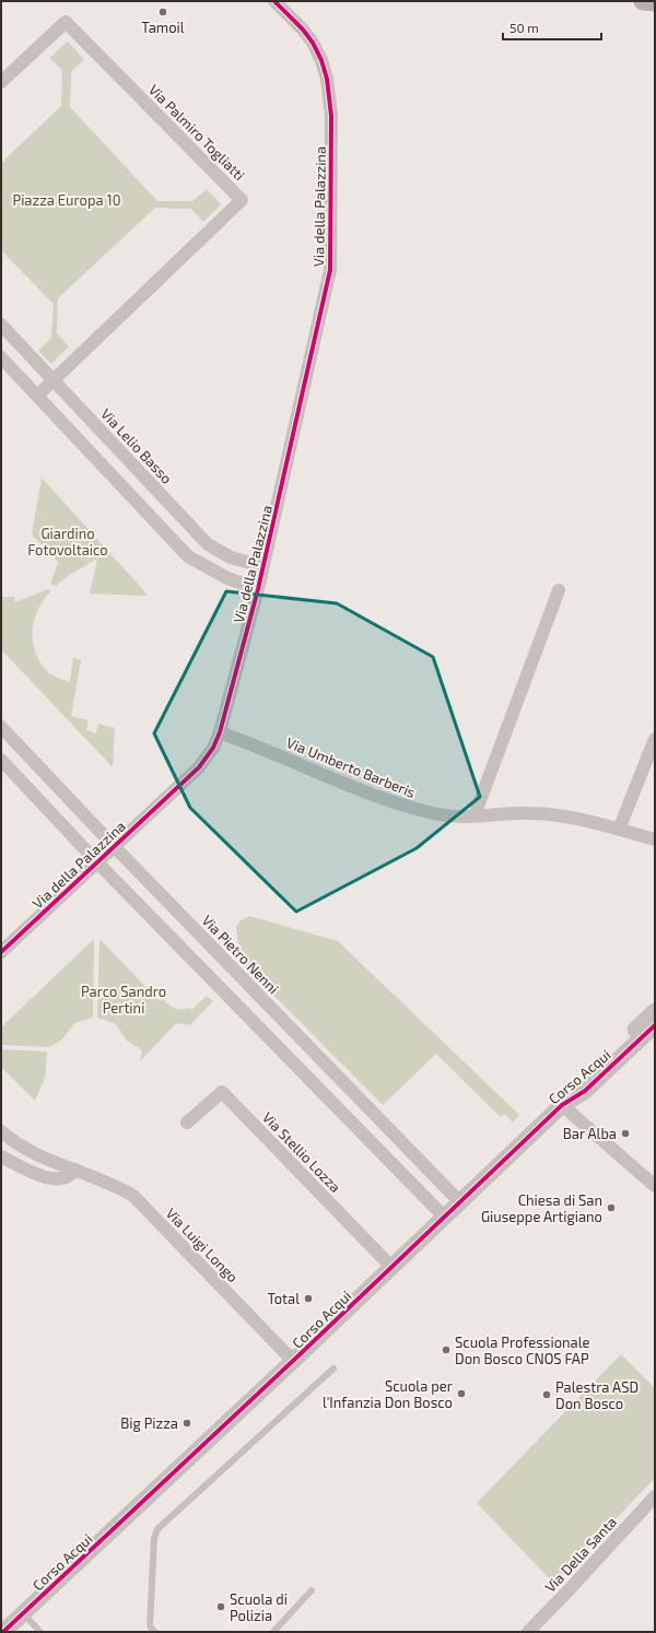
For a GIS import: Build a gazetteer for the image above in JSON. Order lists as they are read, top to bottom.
{
  "streets": {
    "street": [
      "Via Palmiro Togliatti",
      "Via della Palazzina",
      "Via Lelio Basso",
      "Via Umberto Barberis",
      "Via Pietro Nenni",
      "Corso Acqui",
      "Via Stellio Lozza",
      "Via Luigi Longo",
      "Via Della Santa"
    ]
  },
  "crossings": [
    ["Via Palmiro Togliatti", "Via Lelio Basso"],
    ["Via della Palazzina", "Via Lelio Basso"],
    ["Via della Palazzina", "Via Umberto Barberis"],
    ["Via della Palazzina", "Via Pietro Nenni"],
    ["Via Pietro Nenni", "Corso Acqui"],
    ["Corso Acqui", "Via Stellio Lozza"],
    ["Corso Acqui", "Via Luigi Longo"]
  ],
  "parks": ["Piazza Europa 10", "Giardino Fotovoltaico", "Parco Sandro Pertini"],
  "places": [
    "Tamoil",
    "Bar Alba",
    "Chiesa di San Giuseppe Artigiano",
    "Total",
    "Scuola Professionale Don Bosco CNOS FAP",
    "Scuola per l'Infanzia Don Bosco",
    "Palestra ASD Don Bosco",
    "Big Pizza",
    "Scuola di Polizia"
  ],
  "scale_bar": "50 m"
}
